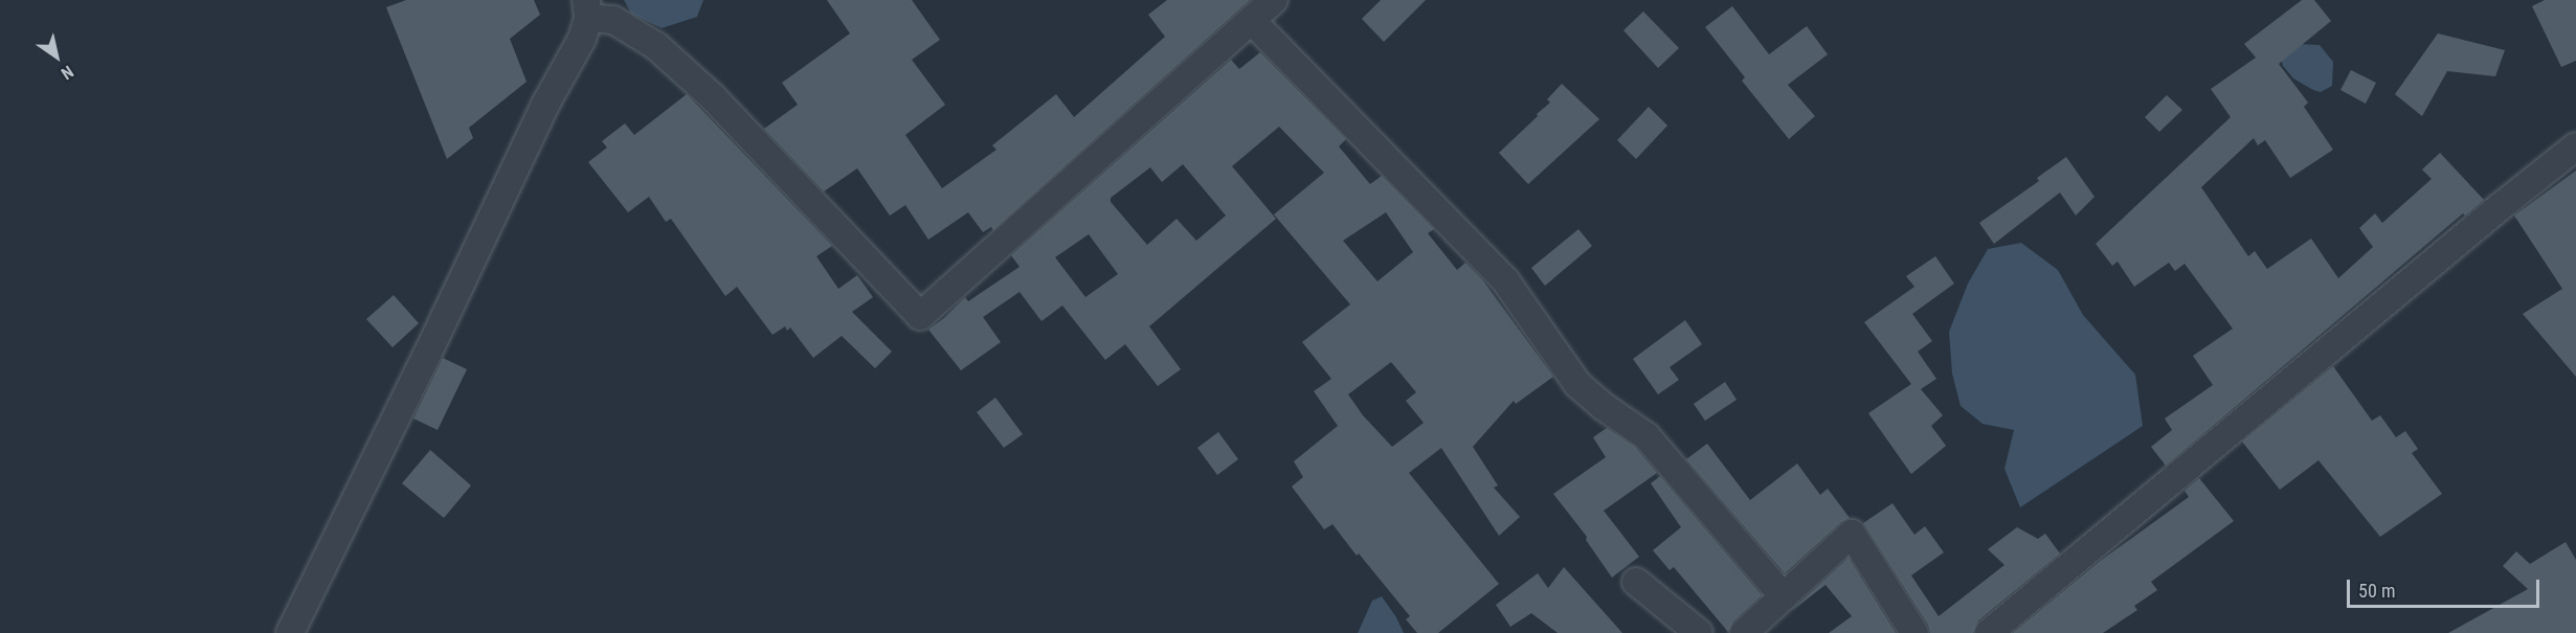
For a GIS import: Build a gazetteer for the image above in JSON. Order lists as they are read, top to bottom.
{
  "scale_bar": "50 m",
  "north": "bottom right"
}
